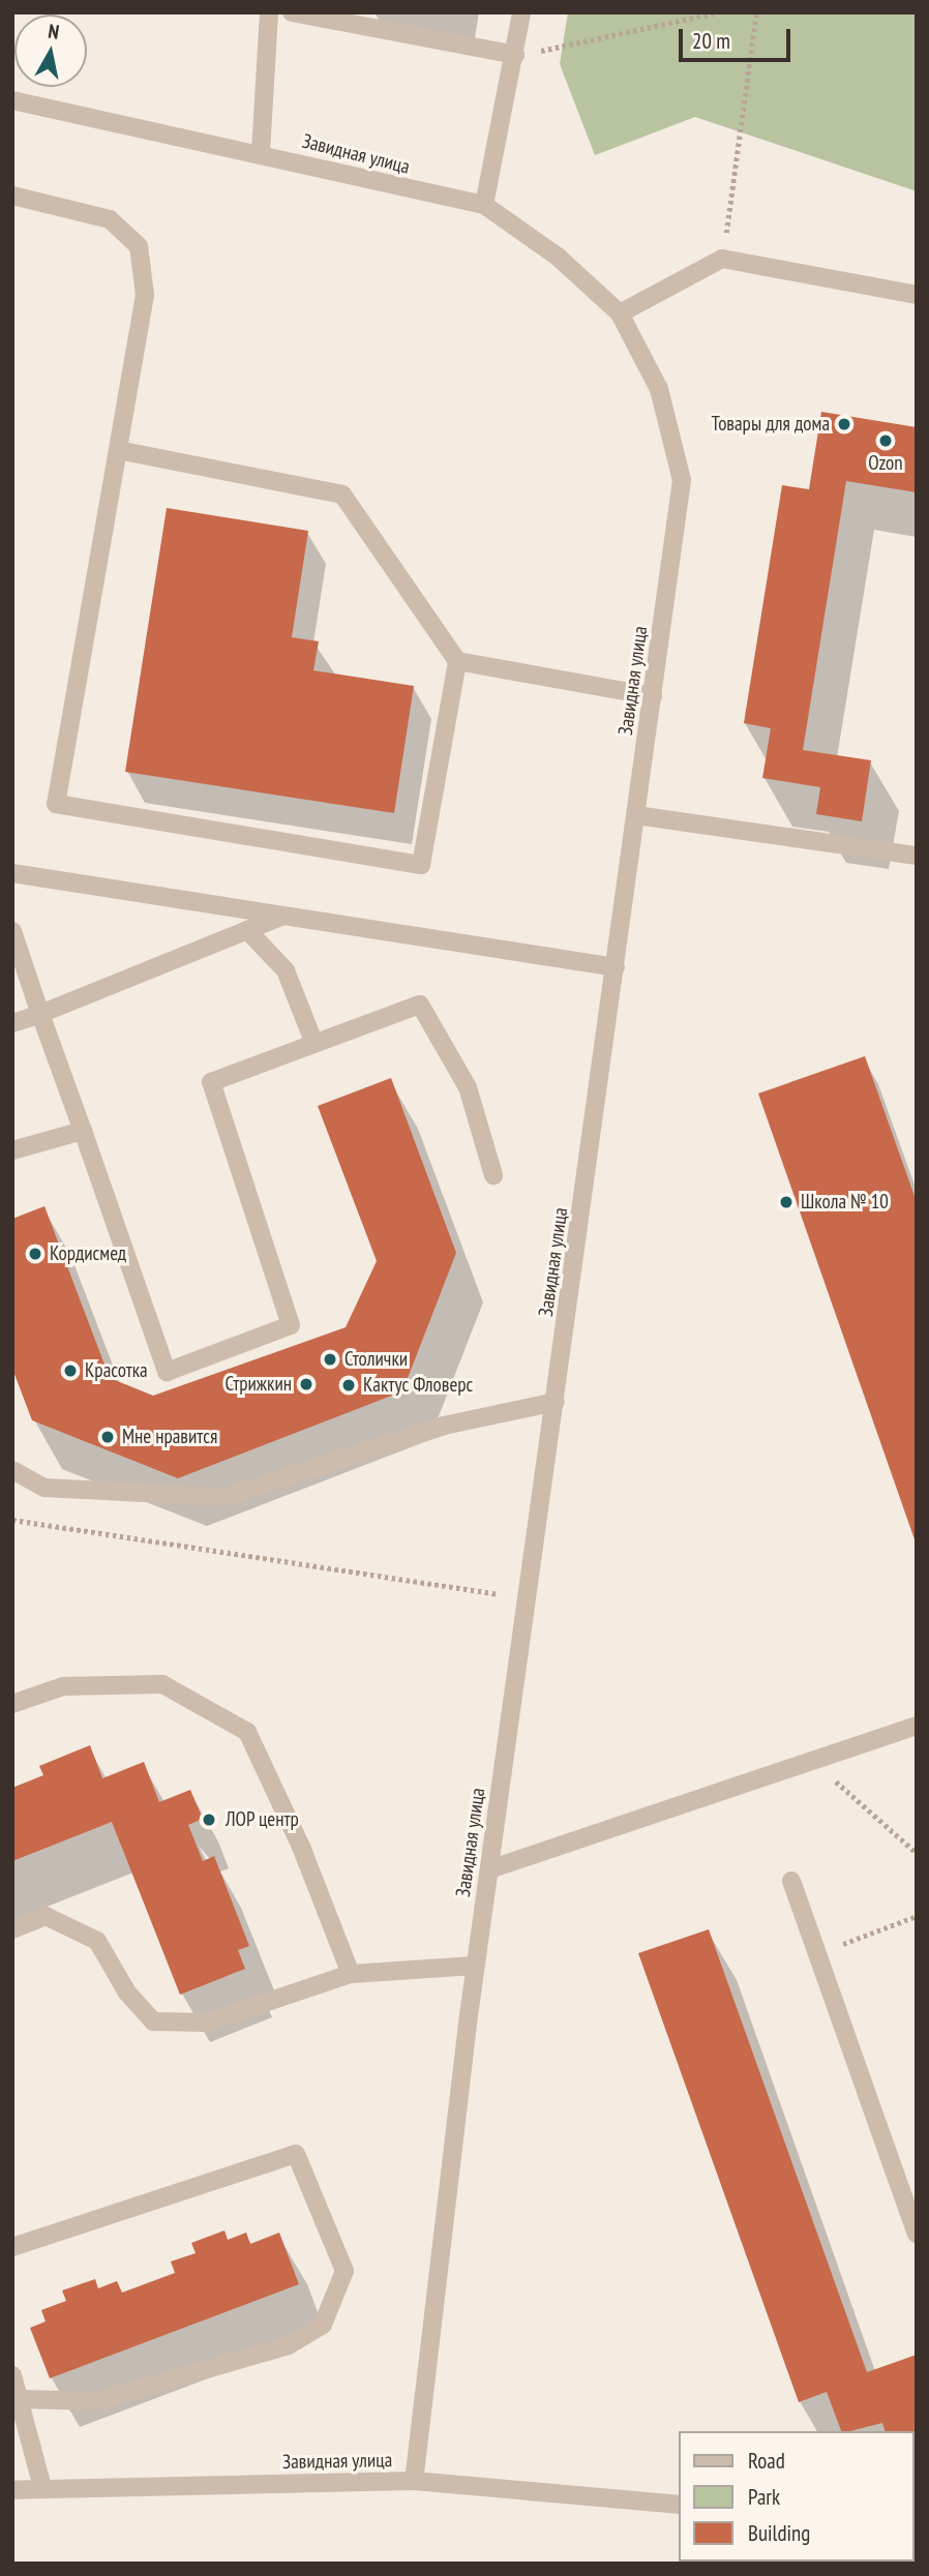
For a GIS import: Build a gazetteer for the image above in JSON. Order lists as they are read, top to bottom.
{
  "streets": {
    "street": ["Завидная улица"]
  },
  "places": [
    "Товары для дома",
    "Ozon",
    "Школа № 10",
    "Кордисмед",
    "Столички",
    "Красотка",
    "Стрижкин",
    "Кактус Фловерс",
    "Мне нравится",
    "ЛОР центр"
  ],
  "legend": ["Road", "Park", "Building"],
  "scale_bar": "20 m",
  "north": "top"
}
